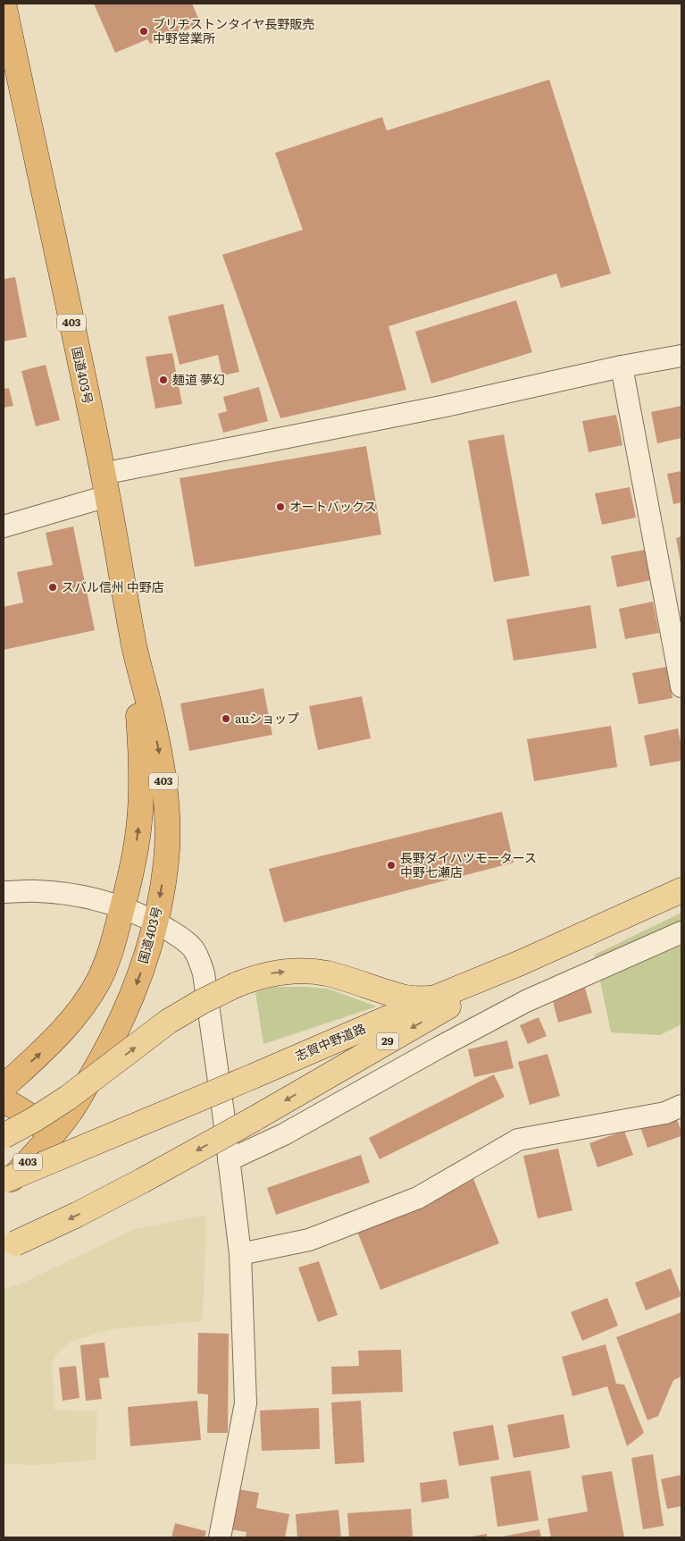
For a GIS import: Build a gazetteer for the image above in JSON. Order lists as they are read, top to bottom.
{
  "streets": {
    "highway": ["403", "国道403号"],
    "main road": ["29", "志賀中野道路"]
  },
  "crossings": [
    ["29", "志賀中野道路"]
  ],
  "places": [
    "ブリヂストンタイヤ長野販売 中野営業所",
    "麺道 夢幻",
    "オートバックス",
    "スバル信州 中野店",
    "auショップ",
    "長野ダイハツモータース 中野七瀬店"
  ]
}
